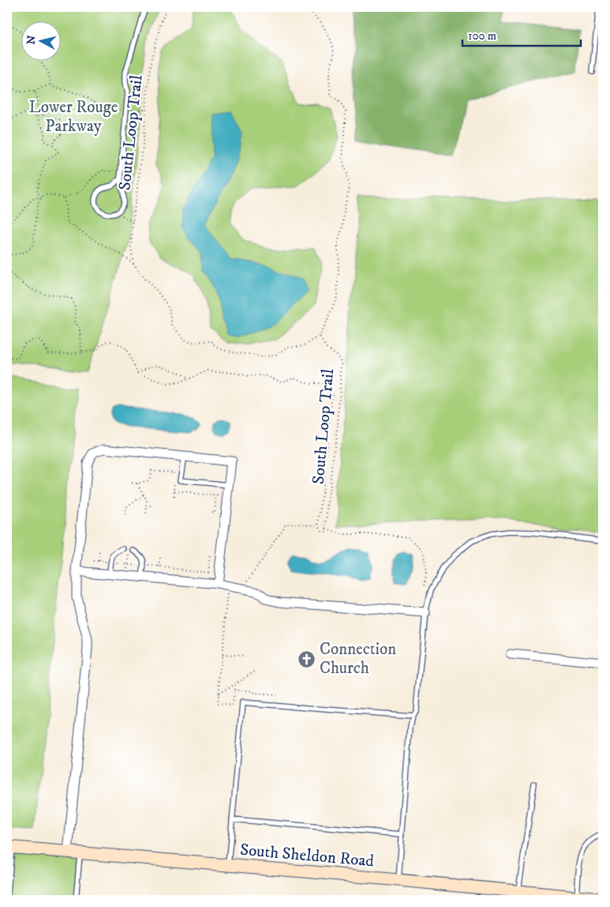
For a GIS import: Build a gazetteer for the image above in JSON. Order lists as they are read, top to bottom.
{
  "streets": {
    "street": ["South Sheldon Road"],
    "path": ["South Loop Trail"]
  },
  "parks": ["Lower Rouge Parkway"],
  "places": {
    "church": ["Connection Church"]
  },
  "scale_bar": "100 m",
  "north": "left"
}
